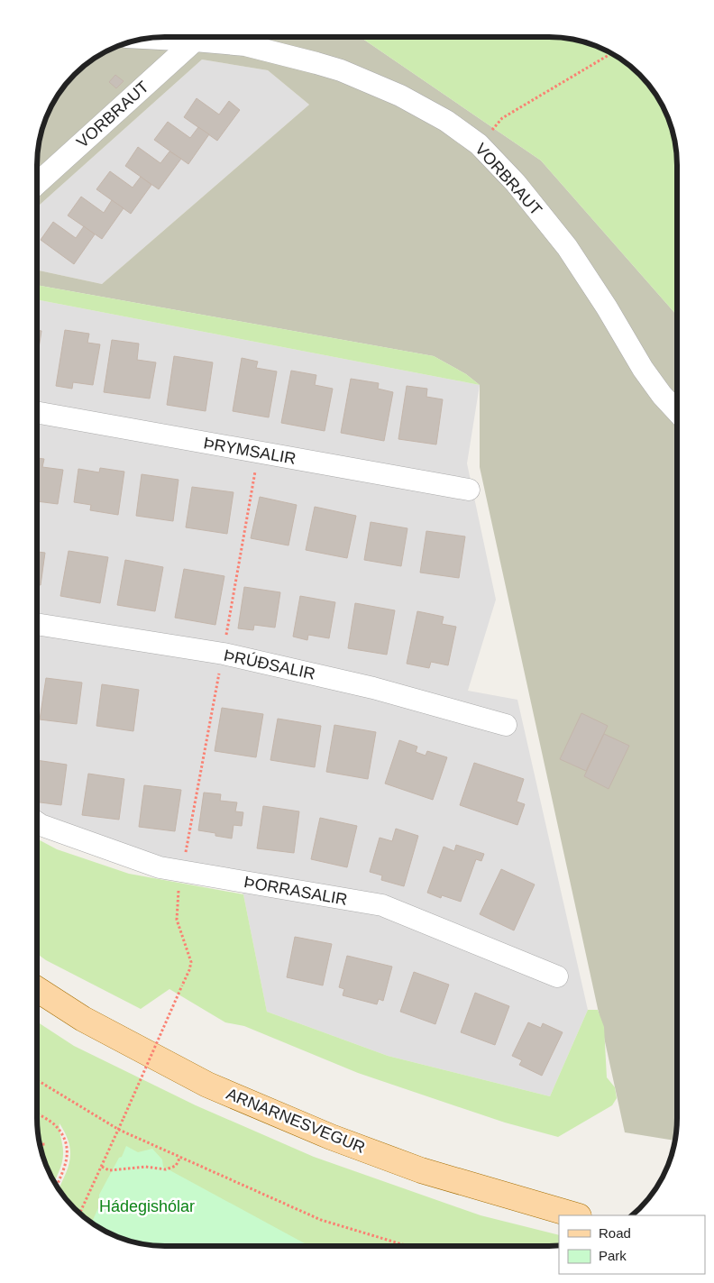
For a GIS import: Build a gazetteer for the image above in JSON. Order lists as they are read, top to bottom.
{
  "streets": {
    "main road": ["ARNARNESVEGUR"],
    "street": [
      "VORBRAUT",
      "ÞRYMSALIR",
      "ÞRÚÐSALIR",
      "ÞORRASALIR"
    ]
  },
  "parks": ["Hádegishólar"],
  "legend": ["Road", "Park"]
}
